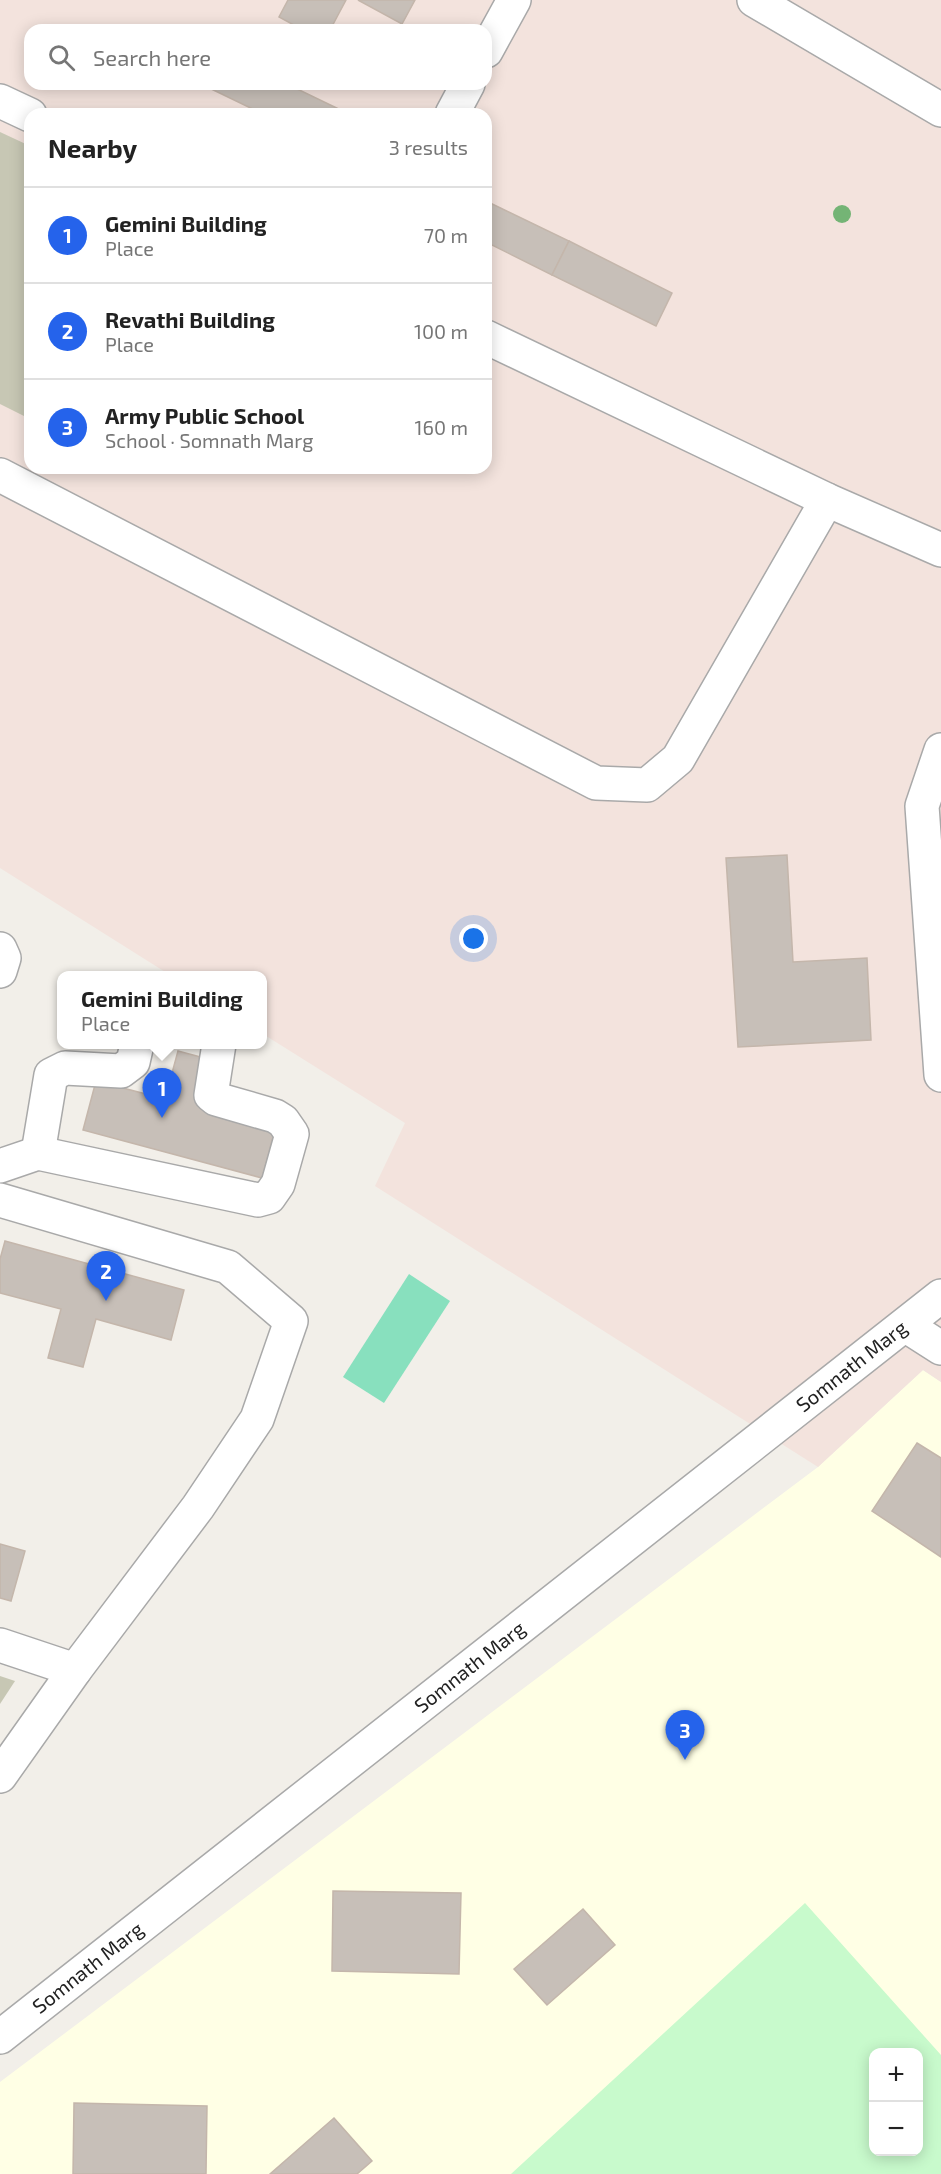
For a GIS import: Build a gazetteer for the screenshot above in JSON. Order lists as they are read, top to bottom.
{
  "streets": {
    "street": ["Somnath Marg"]
  },
  "page": {
    "search": "Search here",
    "heading": ["Nearby", "3 results"],
    "list": [
      {
        "mark": "1",
        "name": "Gemini Building",
        "note": "Place",
        "value": "70 m"
      },
      {
        "mark": "2",
        "name": "Revathi Building",
        "note": "Place",
        "value": "100 m"
      },
      {
        "mark": "3",
        "name": "Army Public School",
        "note": "School · Somnath Marg",
        "value": "160 m"
      }
    ],
    "popup": ["Gemini Building", "Place"],
    "pins": ["1", "2", "3"],
    "map_buttons": ["+", "−"]
  }
}
